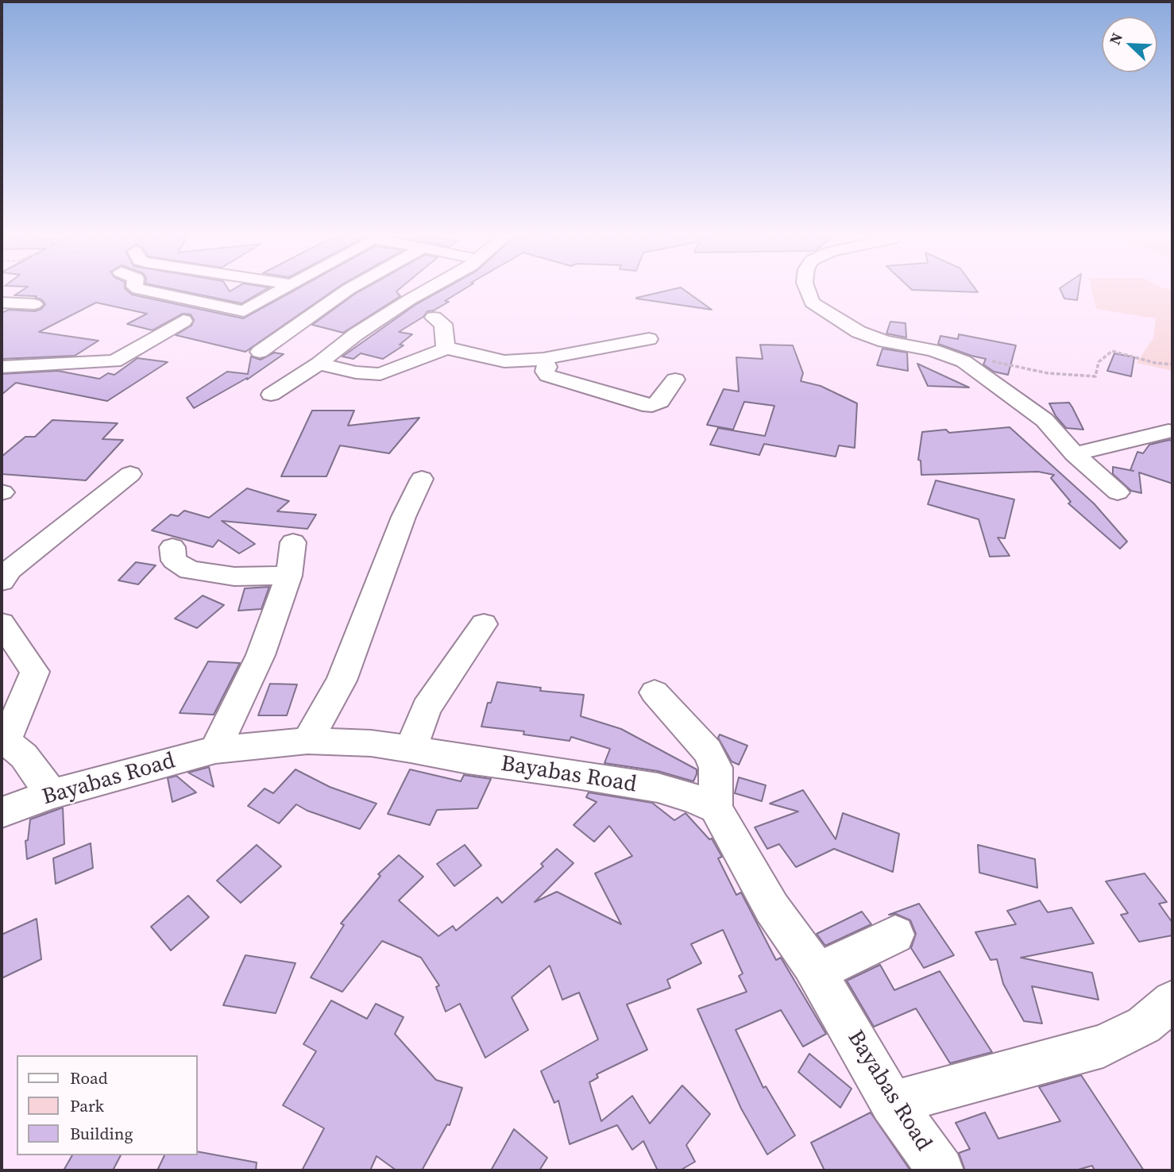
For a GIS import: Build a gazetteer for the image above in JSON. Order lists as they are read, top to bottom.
{
  "streets": {
    "street": ["Bayabas Road"]
  },
  "legend": ["Road", "Park", "Building"],
  "north": "top left"
}
